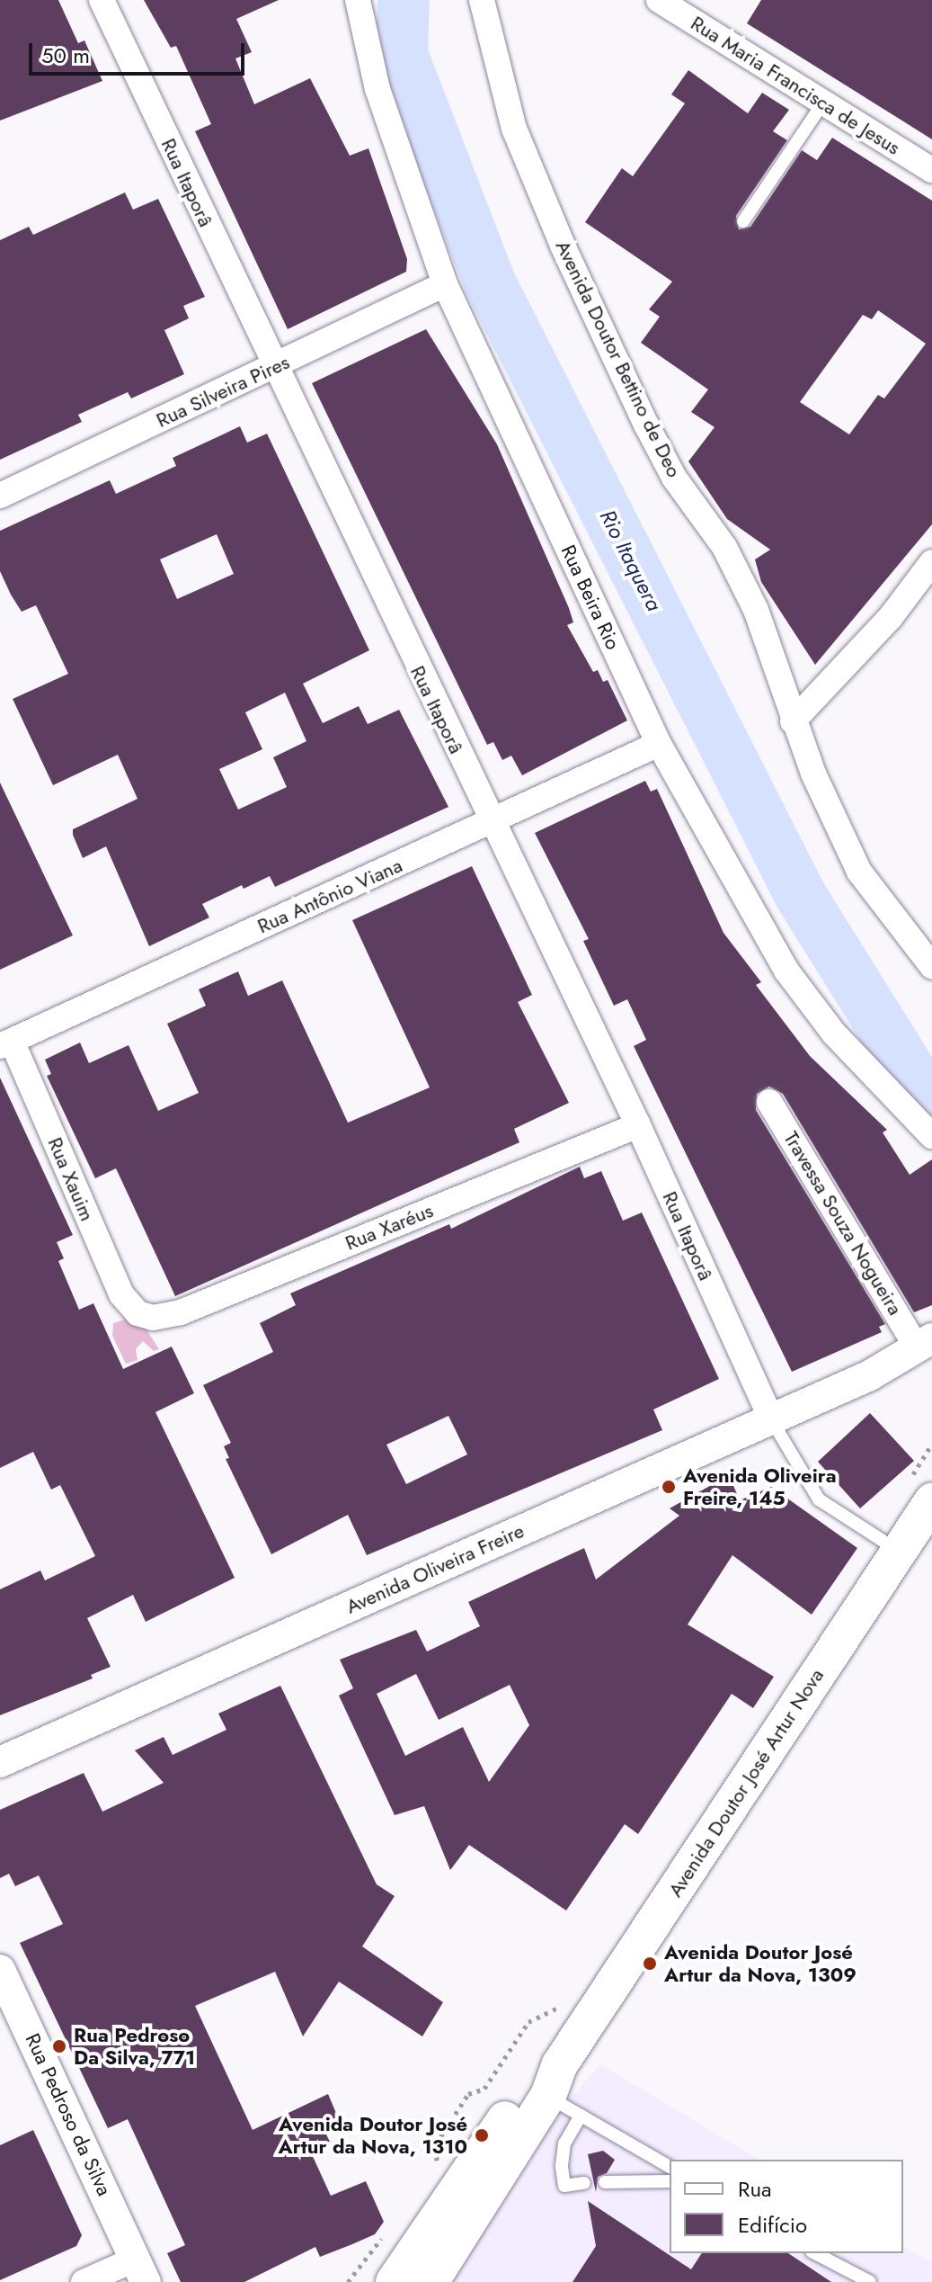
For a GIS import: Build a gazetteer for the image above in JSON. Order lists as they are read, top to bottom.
{
  "streets": {
    "main road": ["Avenida Doutor José Artur Nova"],
    "street": [
      "Rua Maria Francisca de Jesus",
      "Rua Itaporâ",
      "Avenida Doutor Bettino de Deo",
      "Rua Silveira Pires",
      "Rua Beira Rio",
      "Rua Antônio Viana",
      "Rua Xauim",
      "Travessa Souza Nogueira",
      "Rua Xaréus",
      "Avenida Oliveira Freire",
      "Rua Pedroso da Silva"
    ]
  },
  "crossings": [
    ["Rua Itaporâ", "Rua Silveira Pires"],
    ["Rua Itaporâ", "Rua Antônio Viana"],
    ["Rua Itaporâ", "Rua Xaréus"],
    ["Rua Itaporâ", "Avenida Oliveira Freire"],
    ["Rua Silveira Pires", "Rua Beira Rio"],
    ["Rua Beira Rio", "Rua Antônio Viana"],
    ["Rua Antônio Viana", "Rua Xauim"],
    ["Rua Xauim", "Rua Xaréus"],
    ["Travessa Souza Nogueira", "Avenida Oliveira Freire"]
  ],
  "water": ["Rio Itaquera"],
  "places": [
    "Avenida Oliveira Freire, 145",
    "Avenida Doutor José Artur da Nova, 1309",
    "Rua Pedroso Da Silva, 771",
    "Avenida Doutor José Artur da Nova, 1310"
  ],
  "legend": ["Rua", "Edifício"],
  "scale_bar": "50 m"
}
